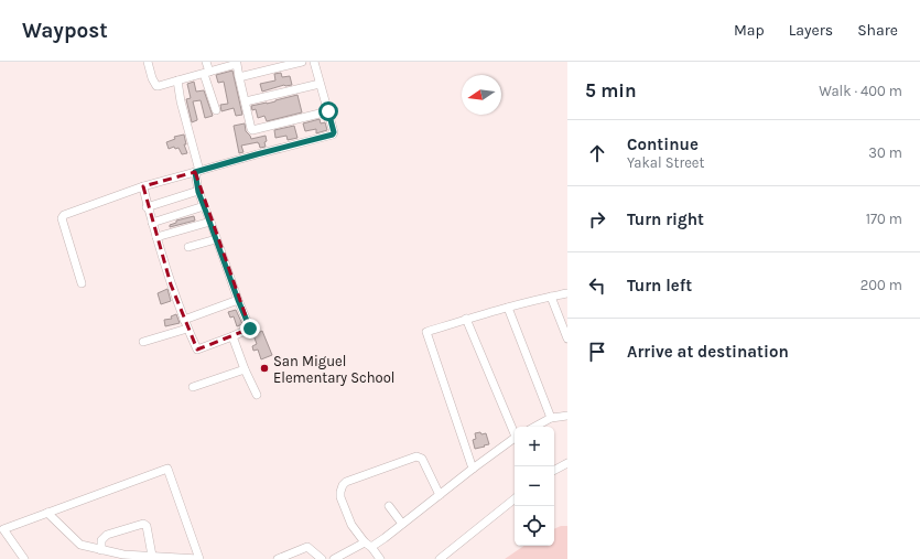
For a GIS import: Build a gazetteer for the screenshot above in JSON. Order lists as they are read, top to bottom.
{
  "places": ["San Miguel Elementary School"],
  "north": "left",
  "page": {
    "header": "Waypost",
    "nav": ["Map", "Layers", "Share"],
    "heading": ["5 min", "Walk · 400 m"],
    "list": [
      ["Continue", "Yakal Street", "30 m"],
      ["Turn right", "170 m"],
      ["Turn left", "200 m"],
      "Arrive at destination"
    ],
    "map_buttons": ["+", "−"]
  }
}
